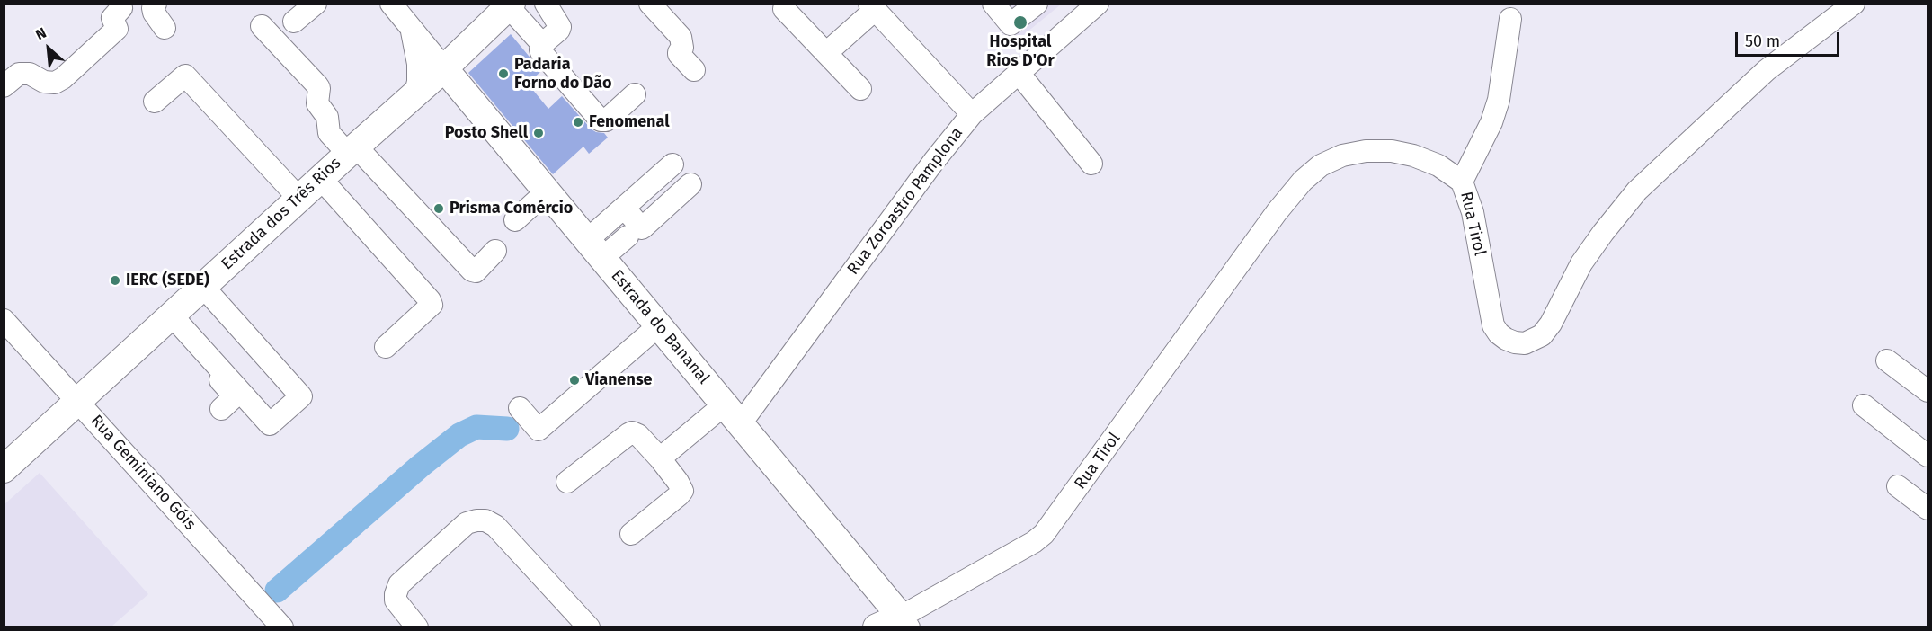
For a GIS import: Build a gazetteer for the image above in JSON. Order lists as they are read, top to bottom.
{
  "streets": {
    "main road": ["Estrada dos Três Rios", "Estrada do Bananal"],
    "street": ["Rua Zoroastro Pamplona", "Rua Tirol", "Rua Geminiano Góis"]
  },
  "crossings": [
    ["Rua Zoroastro Pamplona", "Estrada do Bananal"],
    ["Estrada dos Três Rios", "Estrada do Bananal"],
    ["Estrada dos Três Rios", "Rua Geminiano Góis"],
    ["Rua Tirol", "Estrada do Bananal"]
  ],
  "places": [
    "Hospital Rios D'Or",
    "Padaria Forno do Dão",
    "Fenomenal",
    "Posto Shell",
    "Prisma Comércio",
    "IERC (SEDE)",
    "Vianense"
  ],
  "scale_bar": "50 m",
  "north": "top left"
}
